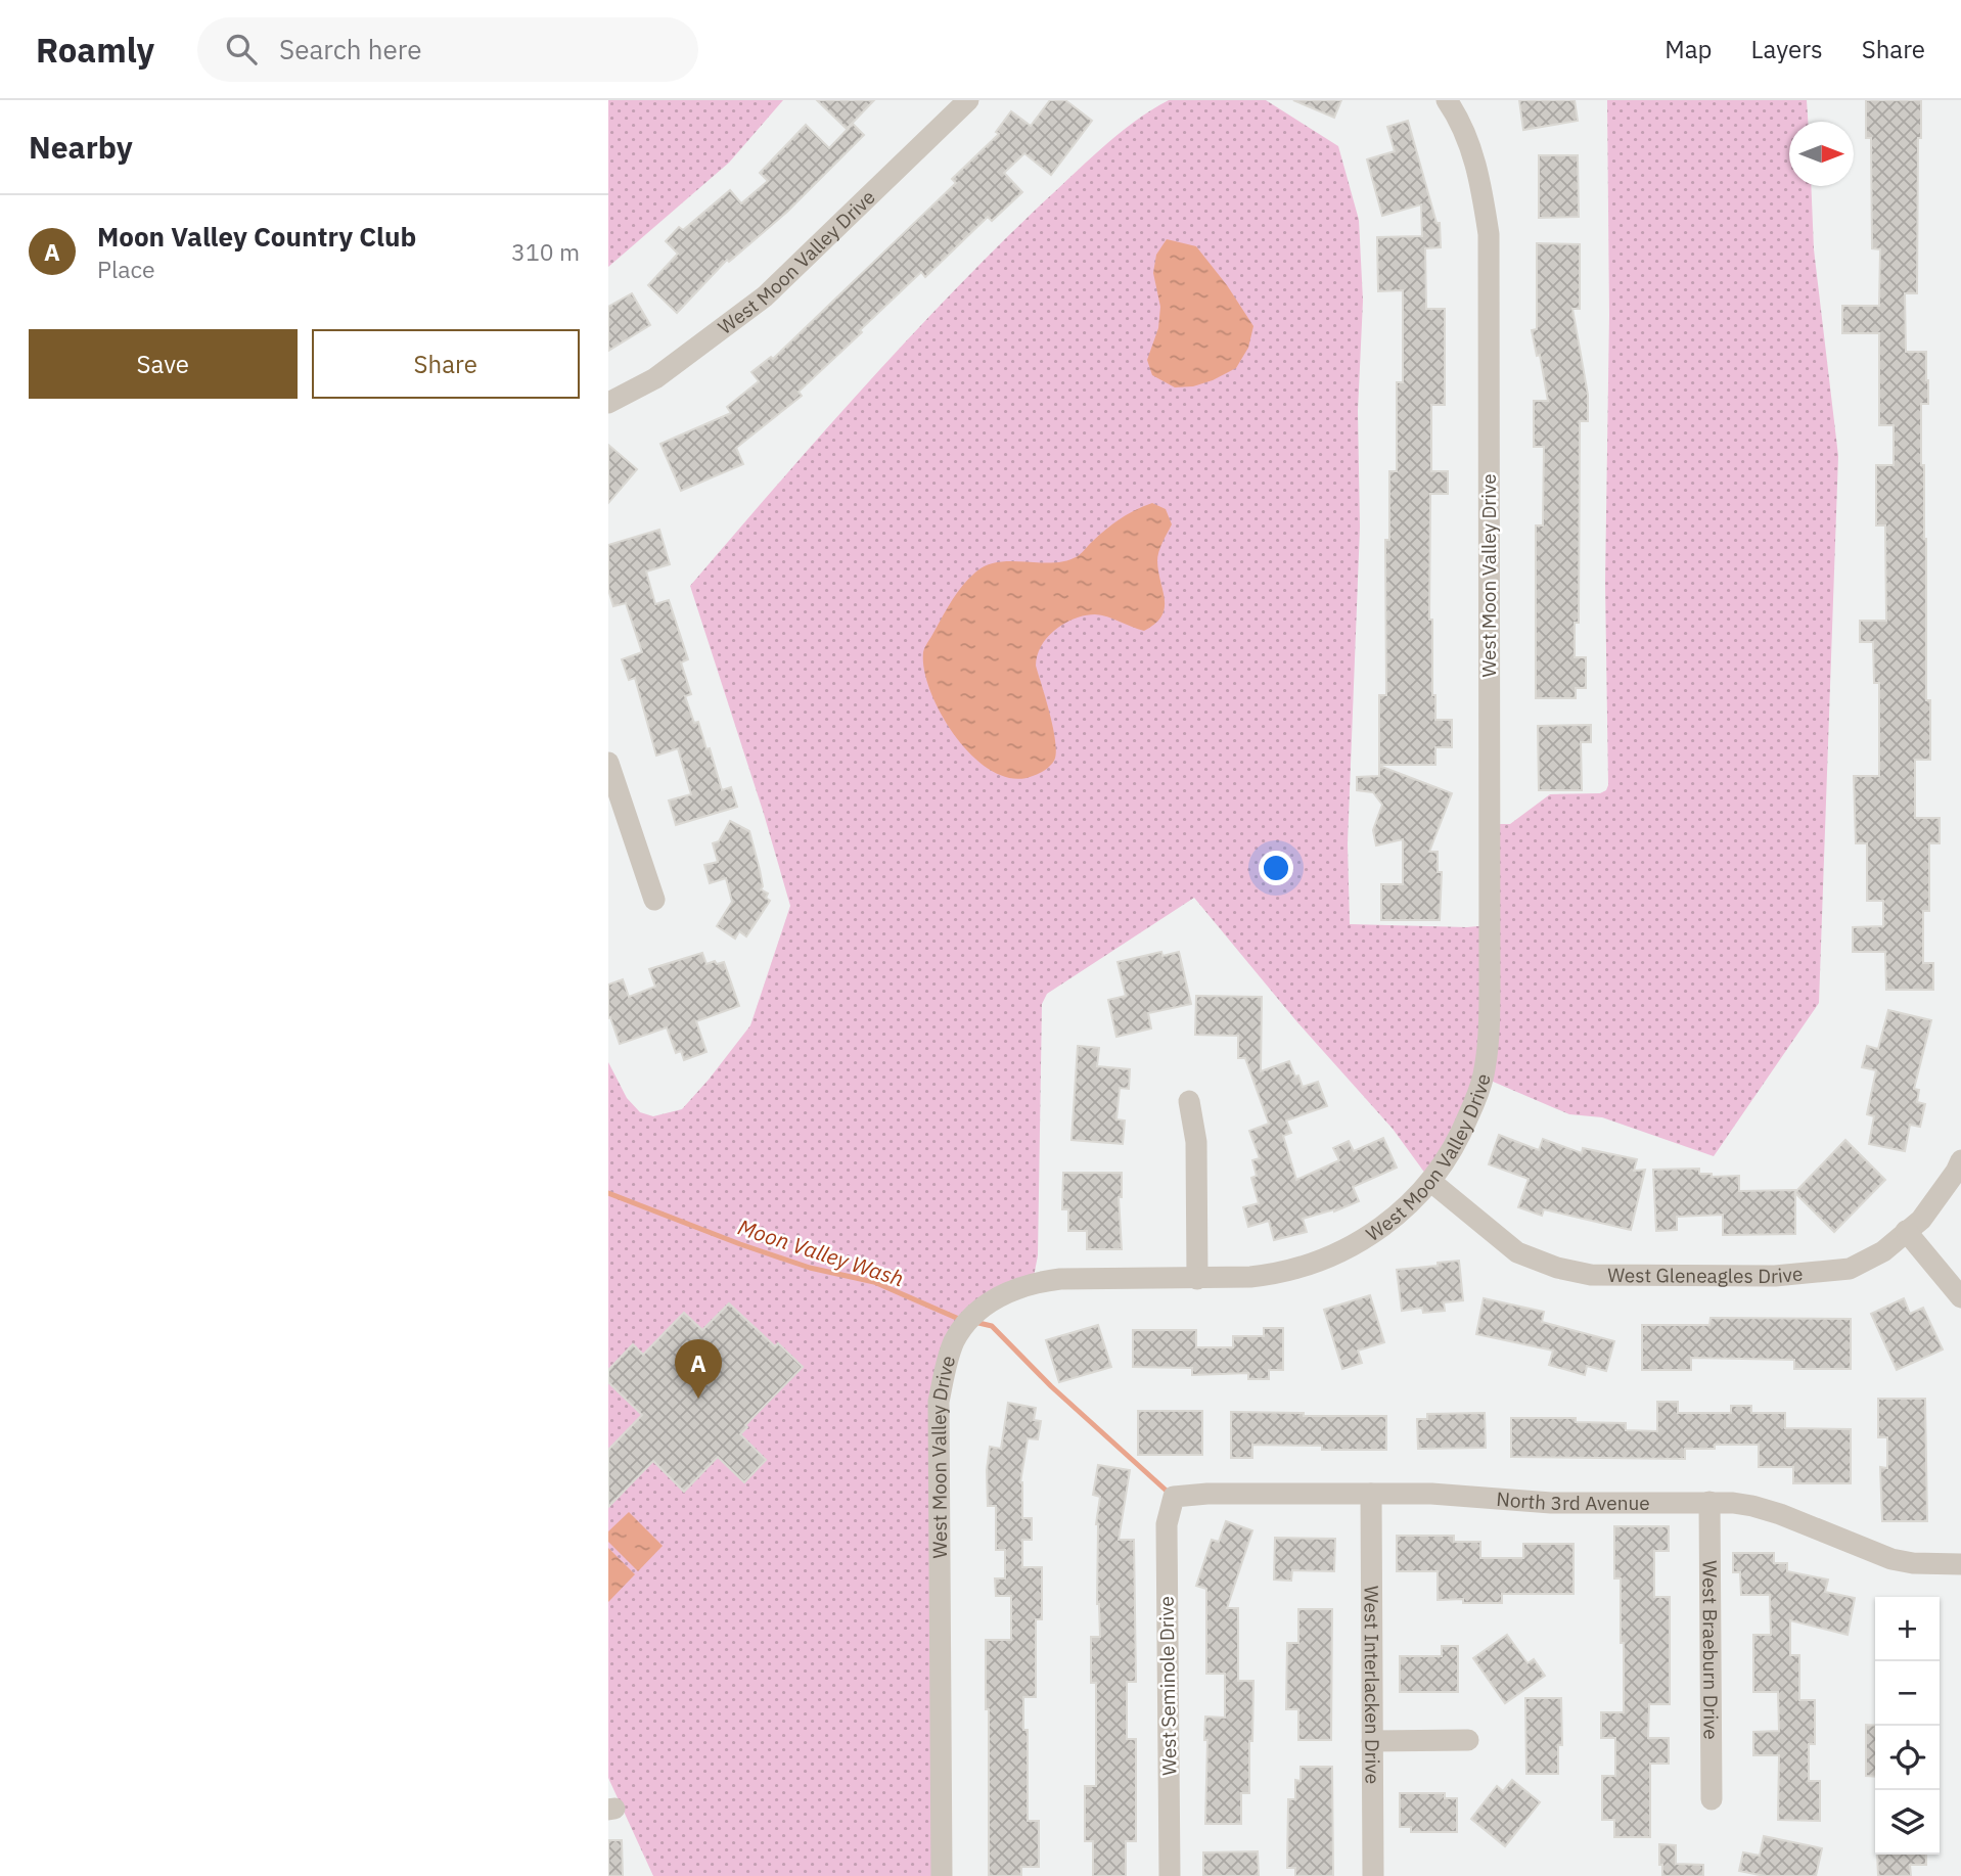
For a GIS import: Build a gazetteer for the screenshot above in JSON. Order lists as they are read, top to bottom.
{
  "streets": {
    "street": [
      "West Moon Valley Drive",
      "West Gleneagles Drive",
      "North 3rd Avenue",
      "West Braeburn Drive",
      "West Interlacken Drive",
      "West Seminole Drive"
    ]
  },
  "crossings": [
    ["West Moon Valley Drive", "West Gleneagles Drive"],
    ["North 3rd Avenue", "West Braeburn Drive"],
    ["North 3rd Avenue", "West Interlacken Drive"],
    ["North 3rd Avenue", "West Seminole Drive"]
  ],
  "water": ["Moon Valley Wash"],
  "north": "right",
  "page": {
    "header": "Roamly",
    "search": "Search here",
    "nav": ["Map", "Layers", "Share"],
    "heading": "Nearby",
    "list": [
      {
        "mark": "A",
        "name": "Moon Valley Country Club",
        "note": "Place",
        "value": "310 m"
      }
    ],
    "buttons": ["Save", "Share"],
    "pins": "A",
    "map_buttons": ["+", "−"]
  }
}
